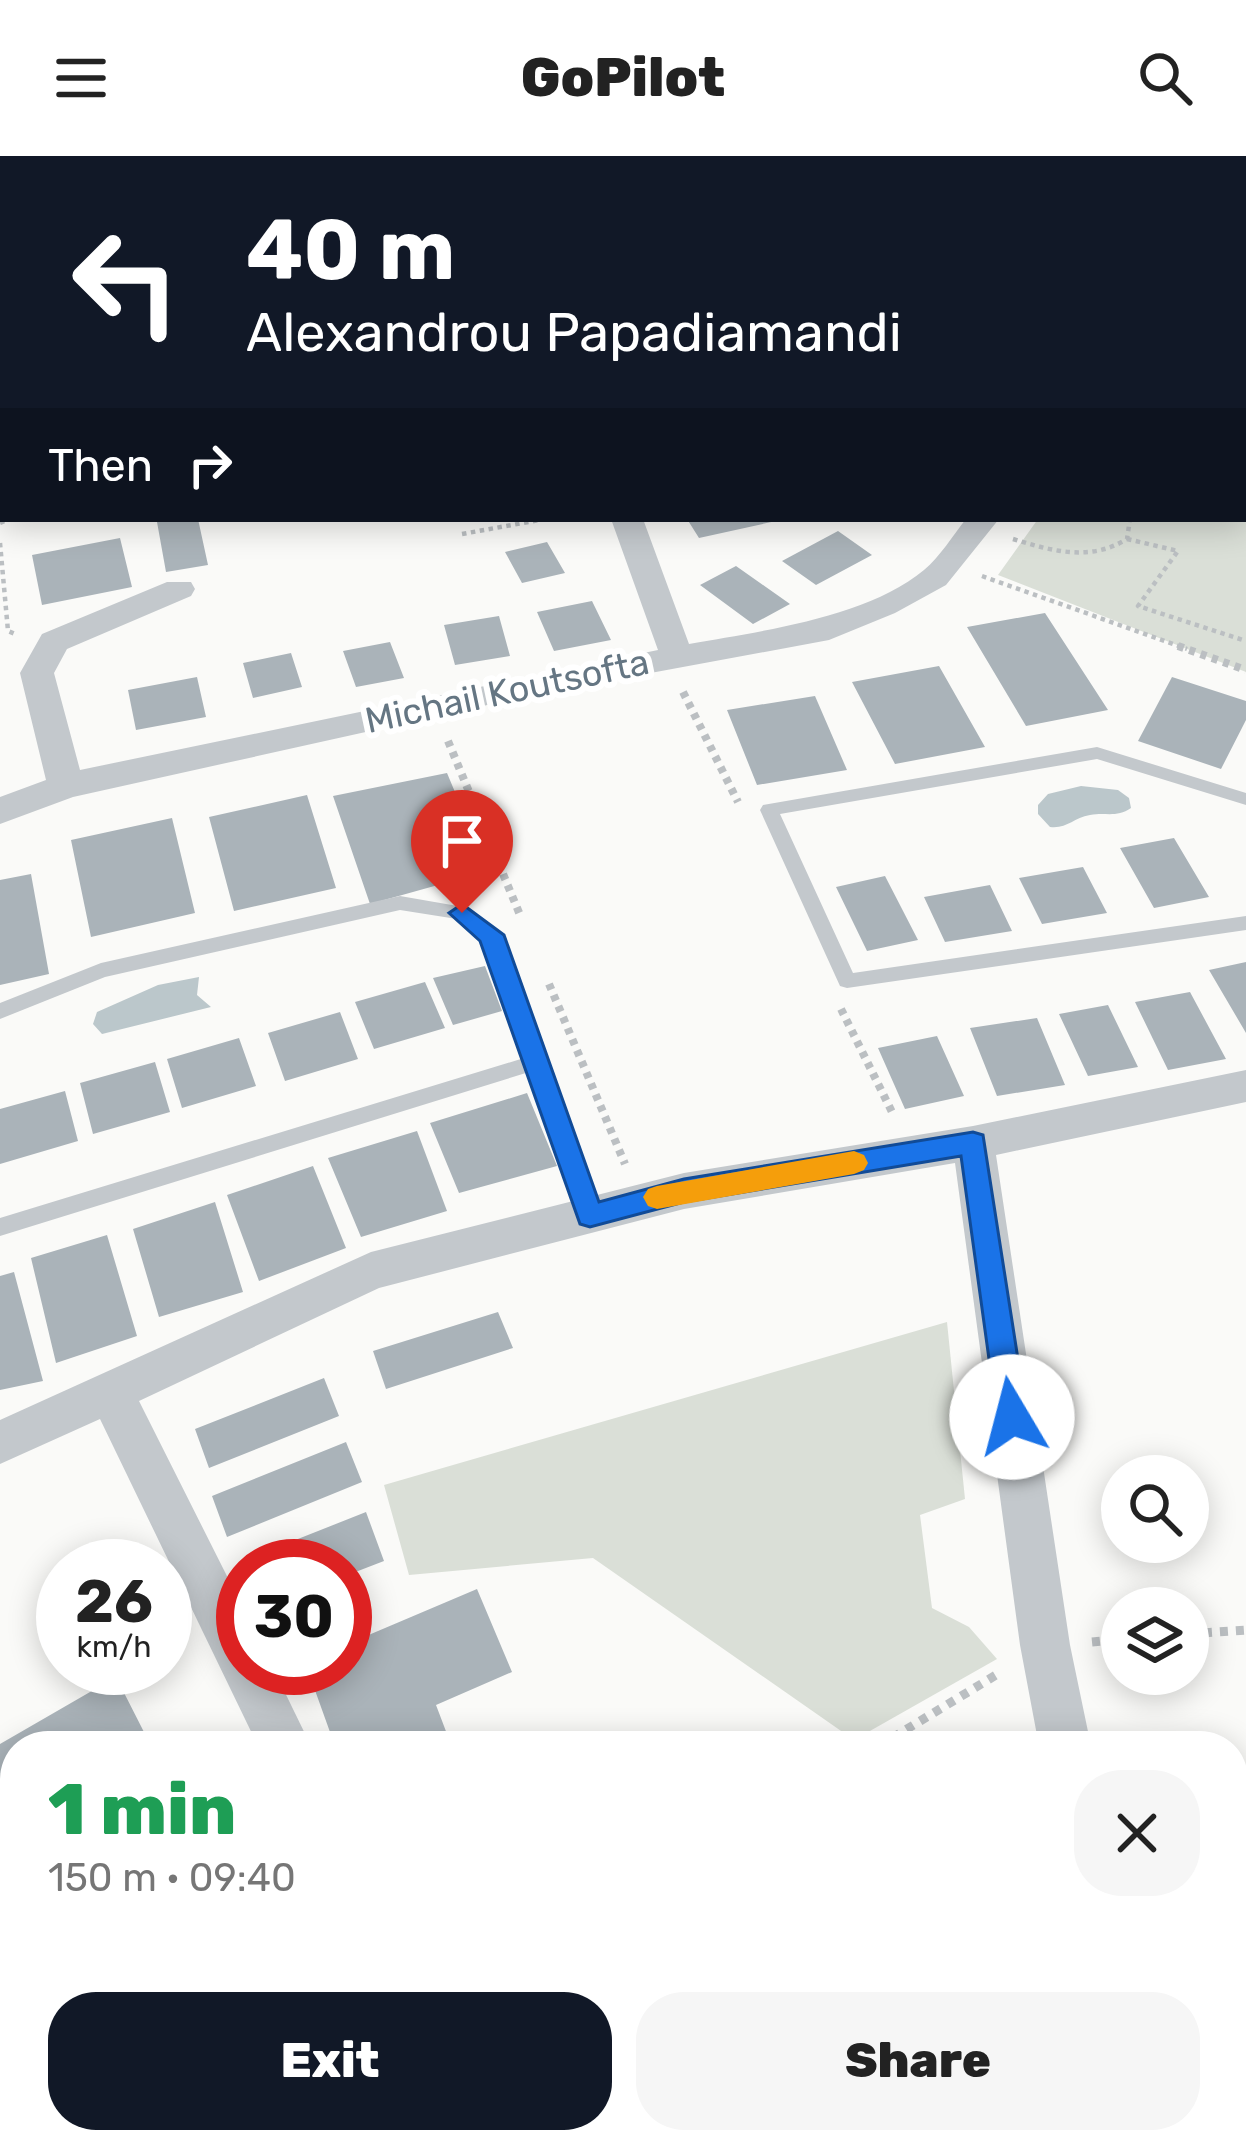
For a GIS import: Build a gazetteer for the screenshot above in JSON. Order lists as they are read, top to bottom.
{
  "streets": {
    "street": ["Michail Koutsofta"]
  },
  "page": {
    "header": "GoPilot",
    "turn": ["40 m", "Alexandrou Papadiamandi"],
    "then": "Then",
    "speed": "26 km/h",
    "limit": "30",
    "heading": ["1 min", "150 m · 09:40"],
    "buttons": ["Exit", "Share"]
  }
}
